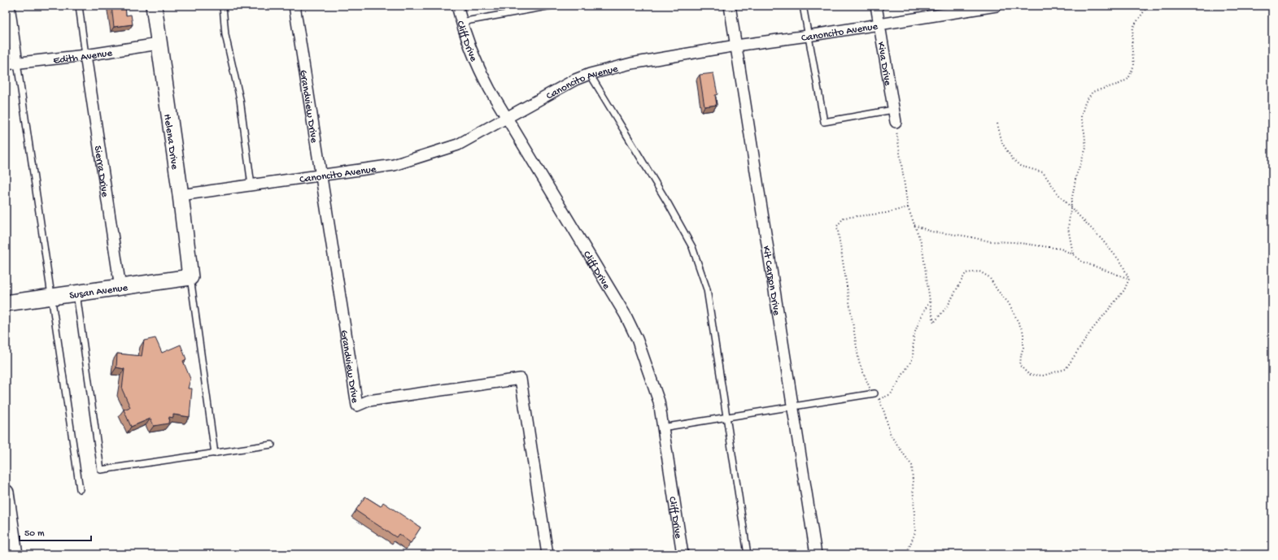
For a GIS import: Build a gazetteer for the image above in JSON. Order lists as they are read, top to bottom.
{
  "streets": {
    "main road": ["Helena Drive", "Susan Avenue"],
    "street": [
      "Canoncito Avenue",
      "Cliff Drive",
      "Edith Avenue",
      "Kiva Drive",
      "Grandview Drive",
      "Sierra Drive",
      "Kit Carson Drive"
    ]
  },
  "crossings": [
    ["Canoncito Avenue", "Cliff Drive"],
    ["Canoncito Avenue", "Kiva Drive"],
    ["Canoncito Avenue", "Grandview Drive"],
    ["Canoncito Avenue", "Helena Drive"],
    ["Canoncito Avenue", "Kit Carson Drive"],
    ["Edith Avenue", "Helena Drive"],
    ["Edith Avenue", "Sierra Drive"],
    ["Helena Drive", "Susan Avenue"],
    ["Sierra Drive", "Susan Avenue"]
  ],
  "scale_bar": "50 m"
}
